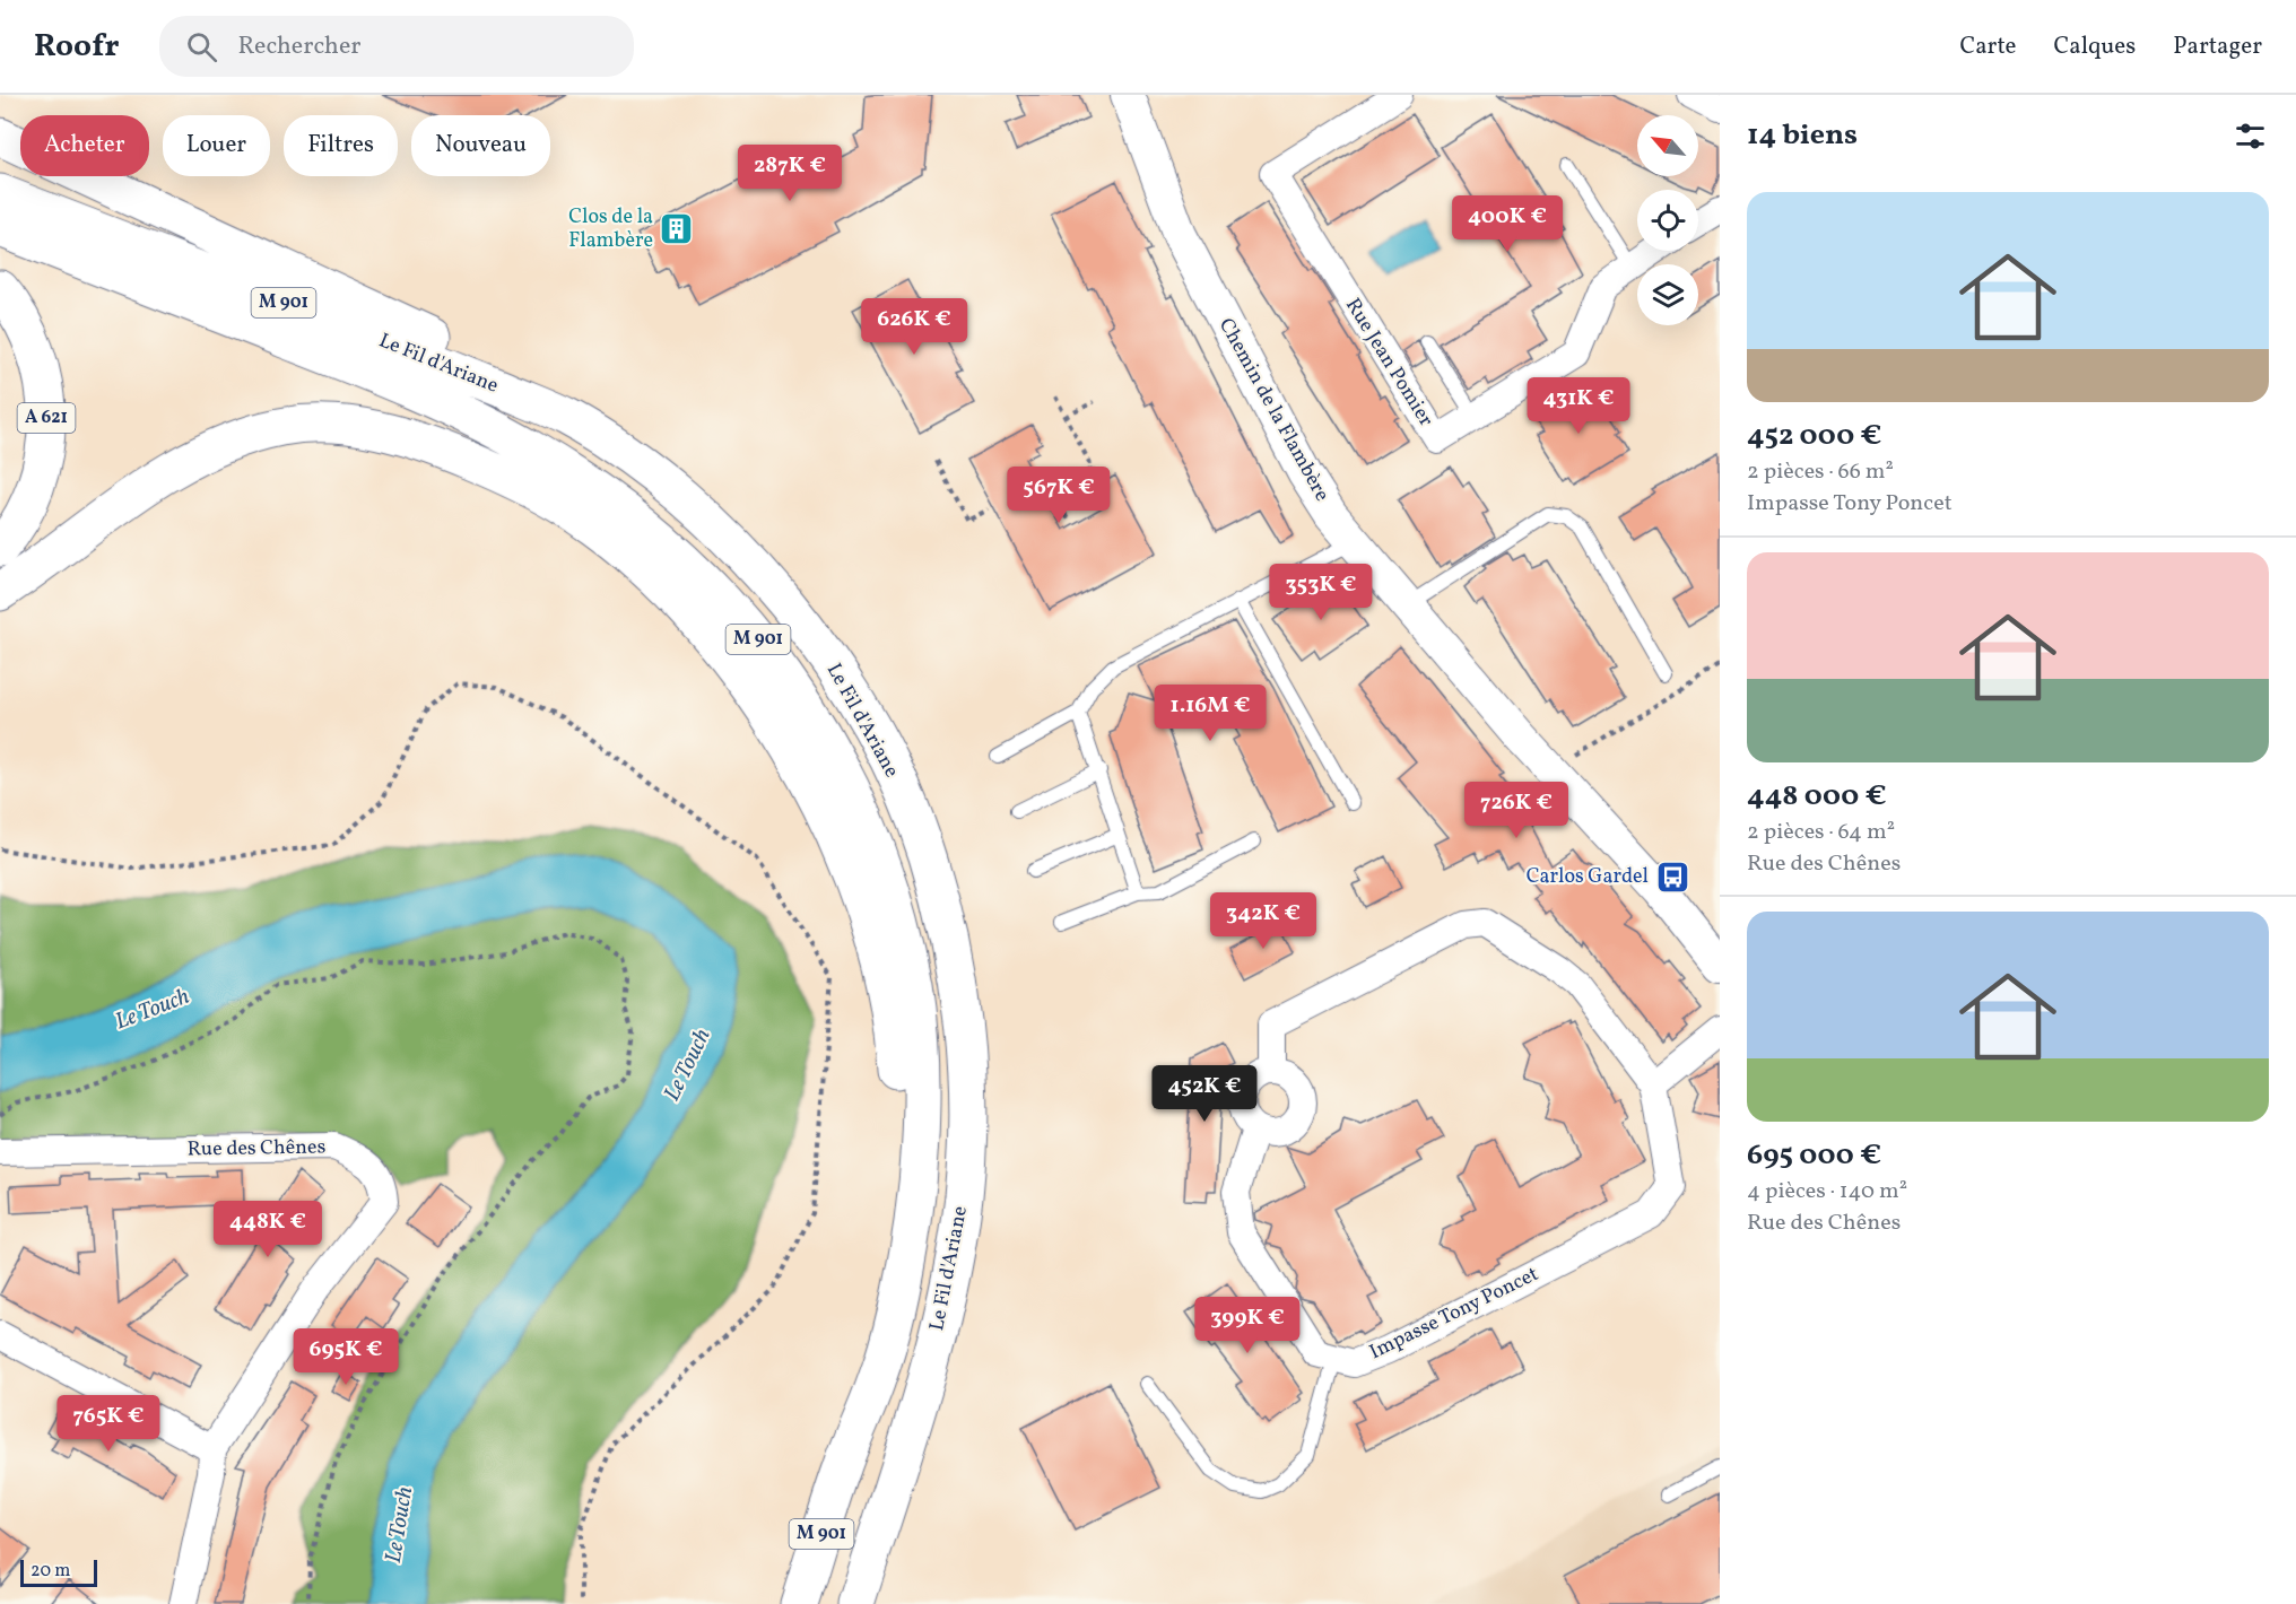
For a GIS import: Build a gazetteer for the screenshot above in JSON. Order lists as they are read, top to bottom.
{
  "streets": {
    "highway": ["M 901", "Le Fil d'Ariane", "A 621"],
    "street": [
      "Rue Jean Pomier",
      "Chemin de la Flambère",
      "Rue des Chênes",
      "Impasse Tony Poncet"
    ]
  },
  "crossings": [
    ["M 901", "Le Fil d'Ariane"]
  ],
  "water": ["Le Touch"],
  "places": {
    "building": ["Clos de la Flambère"],
    "bus stop": ["Carlos Gardel"]
  },
  "scale_bar": "20 m",
  "north": "top left",
  "page": {
    "header": "Roofr",
    "search": "Rechercher",
    "nav": ["Carte", "Calques", "Partager"],
    "heading": "14 biens",
    "chip": [
      "Acheter",
      "Louer",
      "Filtres",
      "Nouveau"
    ],
    "price": [
      "287K €",
      "400K €",
      "626K €",
      "431K €",
      "567K €",
      "353K €",
      "1.16M €",
      "726K €",
      "342K €",
      "452K €",
      "448K €",
      "399K €",
      "695K €",
      "765K €"
    ],
    "list": [
      {
        "name": "452 000 €",
        "note": "2 pièces · 66 m² · Impasse Tony Poncet"
      },
      {
        "name": "448 000 €",
        "note": "2 pièces · 64 m² · Rue des Chênes"
      },
      {
        "name": "695 000 €",
        "note": "4 pièces · 140 m² · Rue des Chênes"
      }
    ],
    "scale": "20 m"
  }
}
